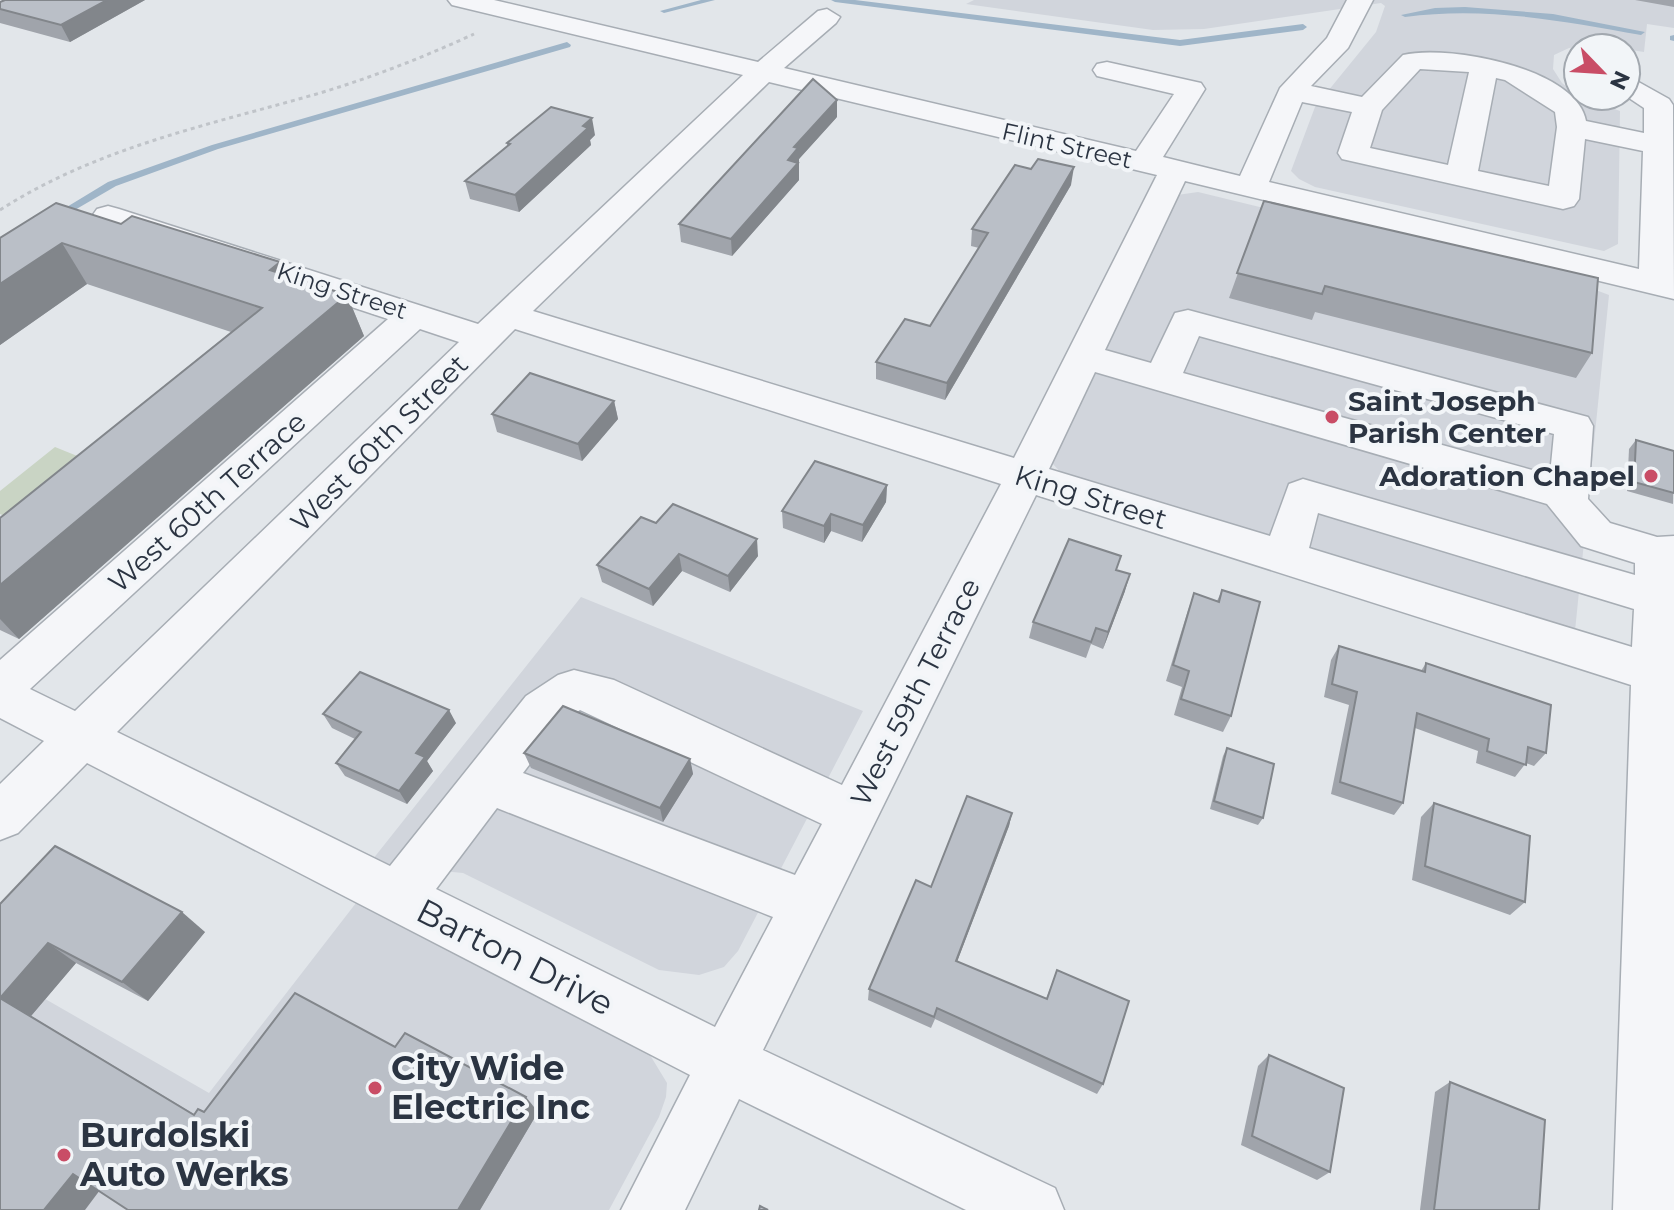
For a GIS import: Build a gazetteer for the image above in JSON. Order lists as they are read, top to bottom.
{
  "streets": {
    "street": [
      "Flint Street",
      "King Street",
      "West 60th Street",
      "West 60th Terrace",
      "West 59th Terrace",
      "Barton Drive"
    ]
  },
  "crossings": [
    ["Flint Street", "West 60th Street"],
    ["Flint Street", "West 59th Terrace"],
    ["King Street", "West 60th Street"],
    ["King Street", "West 60th Terrace"],
    ["King Street", "West 59th Terrace"],
    ["West 60th Street", "Barton Drive"],
    ["West 59th Terrace", "Barton Drive"]
  ],
  "places": [
    "Saint Joseph Parish Center",
    "Adoration Chapel",
    "City Wide Electric Inc",
    "Burdolski Auto Werks"
  ],
  "north": "bottom right"
}
